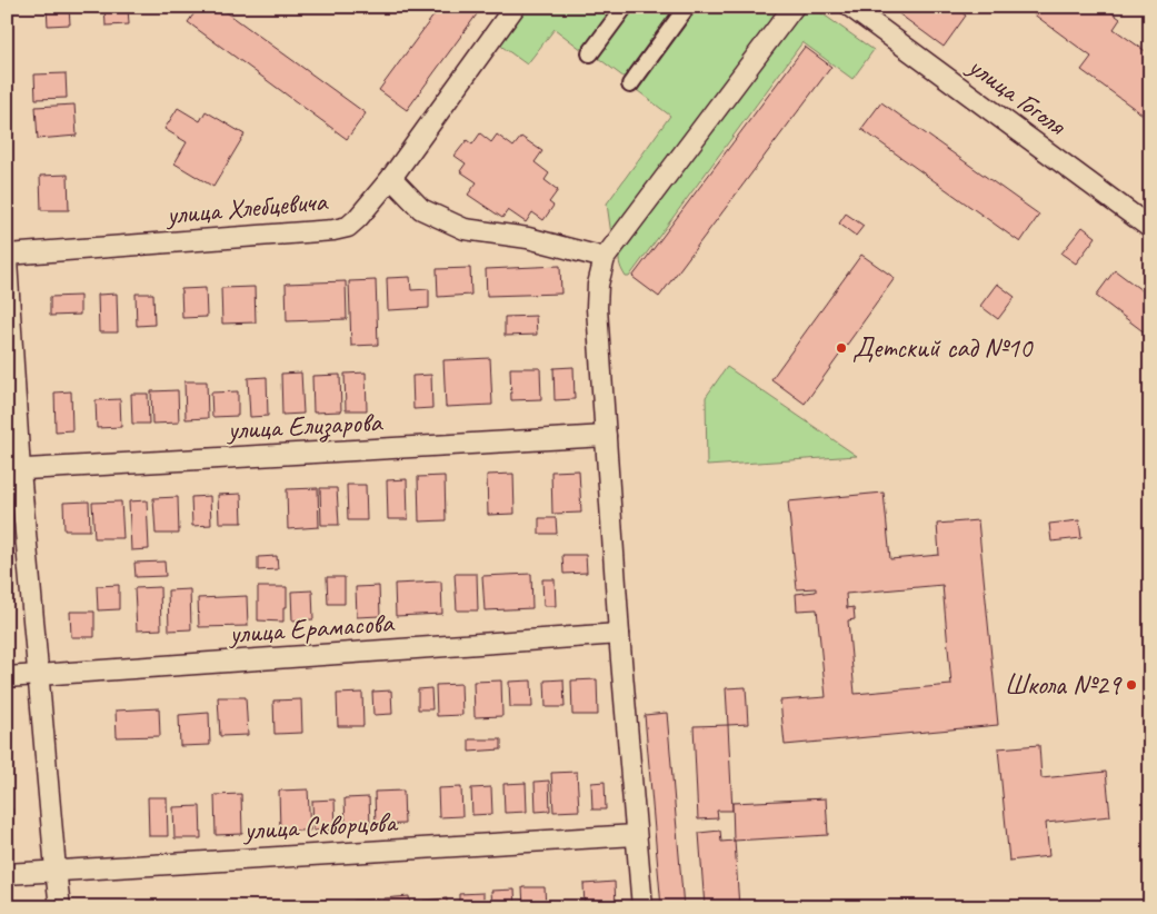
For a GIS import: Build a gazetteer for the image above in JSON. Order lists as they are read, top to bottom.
{
  "streets": {
    "street": [
      "улица Гоголя",
      "улица Хлебцевича",
      "улица Елизарова",
      "улица Ерамасова",
      "улица Скворцова"
    ]
  },
  "places": ["Детский сад №10", "Школа №29"]
}
